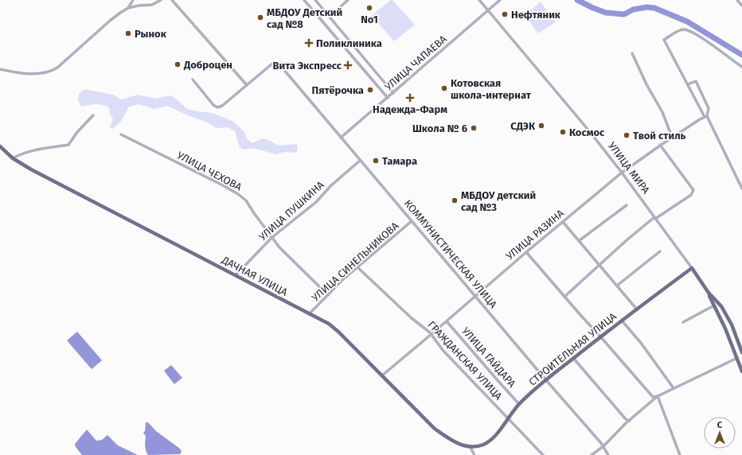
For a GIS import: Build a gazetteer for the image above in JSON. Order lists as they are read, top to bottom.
{
  "streets": {
    "main road": ["УЛИЦА МИРА", "ДАЧНАЯ УЛИЦА", "СТРОИТЕЛЬНАЯ УЛИЦА"],
    "street": [
      "УЛИЦА ЧАПАЕВА",
      "УЛИЦА ЧЕХОВА",
      "УЛИЦА ПУШКИНА",
      "УЛИЦА РАЗИНА",
      "КОММУНИСТИЧЕСКАЯ УЛИЦА",
      "УЛИЦА СИНЕЛЬНИКОВА",
      "УЛИЦА ГАЙДАРА",
      "ГРАЖДАНСКАЯ УЛИЦА"
    ]
  },
  "crossings": [
    ["УЛИЦА ЧАПАЕВА", "УЛИЦА МИРА"],
    ["УЛИЦА ЧАПАЕВА", "КОММУНИСТИЧЕСКАЯ УЛИЦА"],
    ["УЛИЦА МИРА", "УЛИЦА РАЗИНА"],
    ["УЛИЦА МИРА", "СТРОИТЕЛЬНАЯ УЛИЦА"],
    ["УЛИЦА ЧЕХОВА", "УЛИЦА ПУШКИНА"],
    ["УЛИЦА ЧЕХОВА", "УЛИЦА СИНЕЛЬНИКОВА"],
    ["УЛИЦА ПУШКИНА", "КОММУНИСТИЧЕСКАЯ УЛИЦА"],
    ["УЛИЦА ПУШКИНА", "ДАЧНАЯ УЛИЦА"],
    ["УЛИЦА РАЗИНА", "КОММУНИСТИЧЕСКАЯ УЛИЦА"],
    ["УЛИЦА РАЗИНА", "ДАЧНАЯ УЛИЦА"],
    ["УЛИЦА РАЗИНА", "УЛИЦА ГАЙДАРА"],
    ["УЛИЦА РАЗИНА", "ГРАЖДАНСКАЯ УЛИЦА"],
    ["КОММУНИСТИЧЕСКАЯ УЛИЦА", "УЛИЦА СИНЕЛЬНИКОВА"],
    ["КОММУНИСТИЧЕСКАЯ УЛИЦА", "СТРОИТЕЛЬНАЯ УЛИЦА"],
    ["УЛИЦА СИНЕЛЬНИКОВА", "ДАЧНАЯ УЛИЦА"],
    ["УЛИЦА СИНЕЛЬНИКОВА", "ГРАЖДАНСКАЯ УЛИЦА"],
    ["ДАЧНАЯ УЛИЦА", "СТРОИТЕЛЬНАЯ УЛИЦА"],
    ["СТРОИТЕЛЬНАЯ УЛИЦА", "УЛИЦА ГАЙДАРА"],
    ["СТРОИТЕЛЬНАЯ УЛИЦА", "ГРАЖДАНСКАЯ УЛИЦА"]
  ],
  "places": {
    "other": [
      "No1",
      "Нефтяник",
      "МБДОУ Детский сад №8",
      "Рынок",
      "Доброцен",
      "Котовская школа-интернат",
      "Пятёрочка",
      "СДЭК",
      "Школа № 6",
      "Космос",
      "Твой стиль",
      "Тамара",
      "МБДОУ детский сад №3"
    ],
    "health": ["Поликлиника", "Вита Экспресс", "Надежда-Фарм"]
  },
  "north": "top"
}
